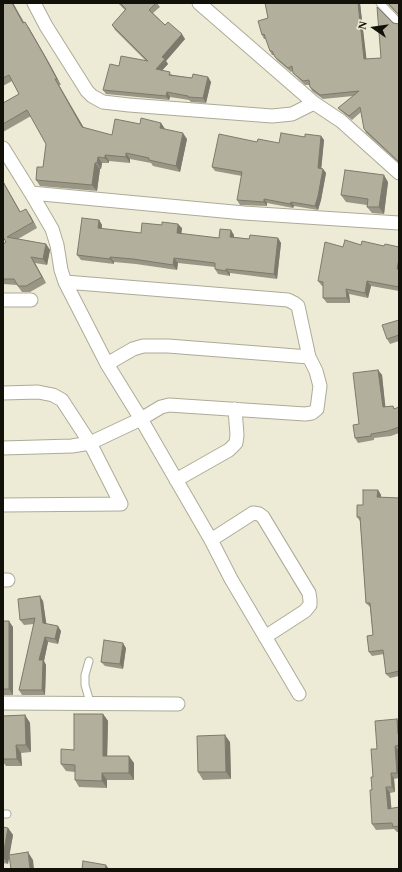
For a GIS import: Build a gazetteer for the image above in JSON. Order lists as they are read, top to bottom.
{
  "north": "left"
}
